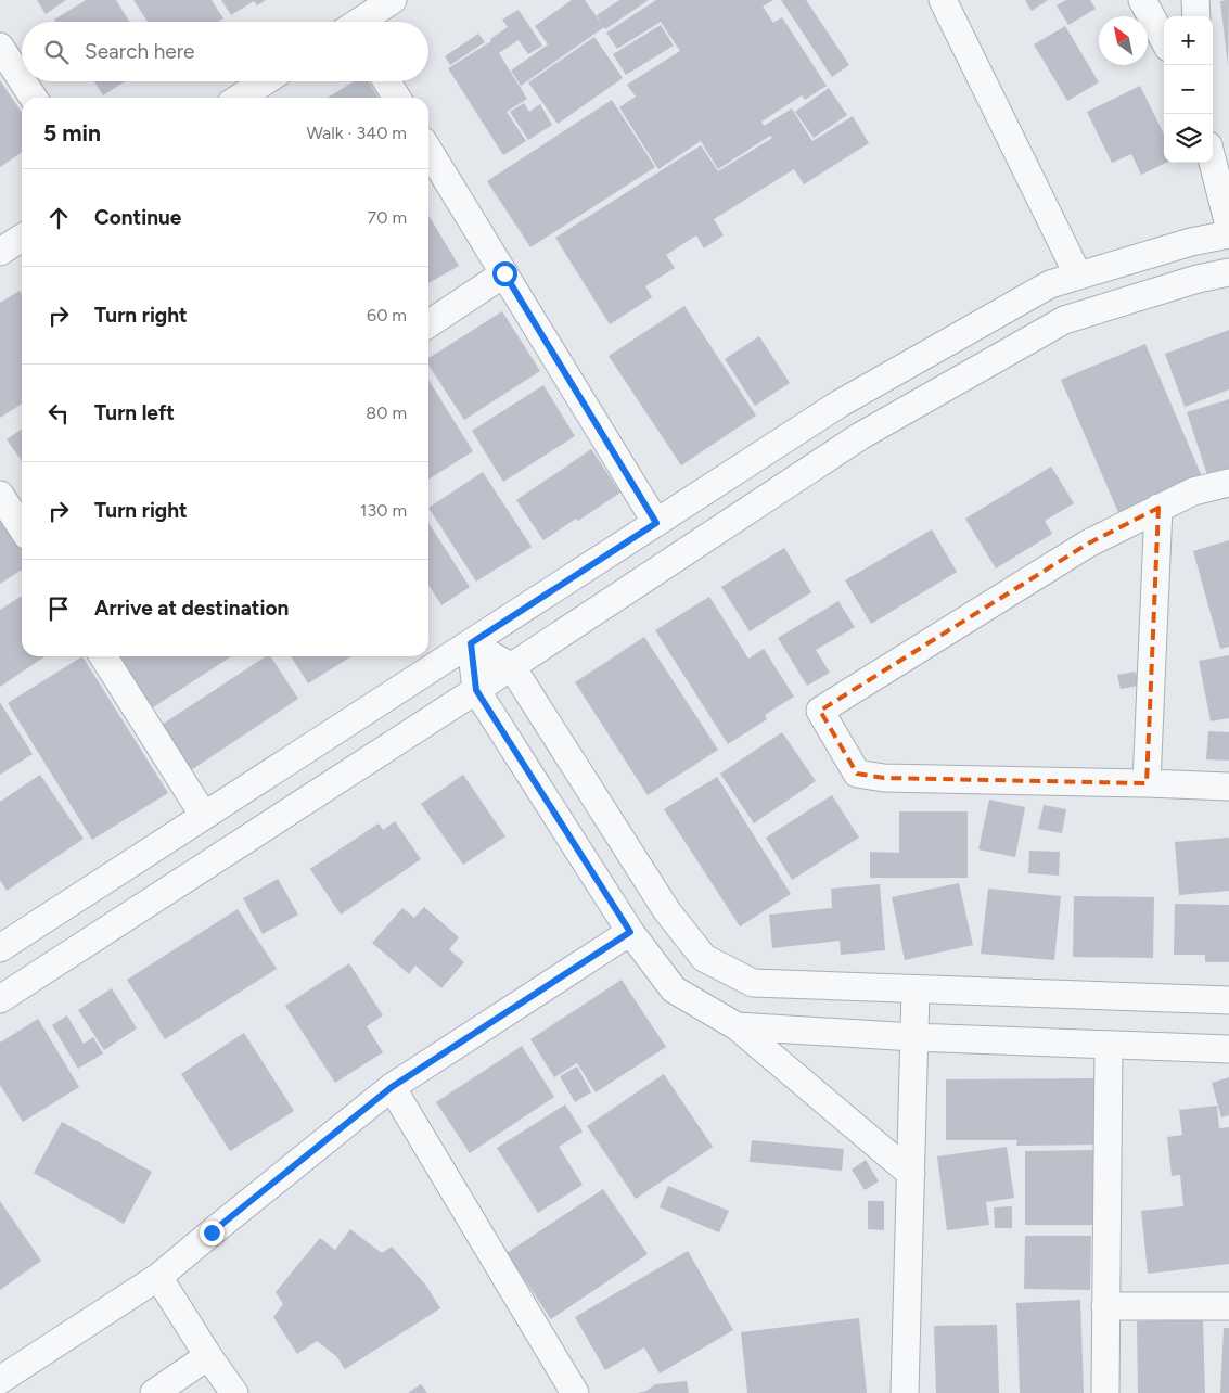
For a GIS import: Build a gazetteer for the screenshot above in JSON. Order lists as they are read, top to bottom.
{
  "north": "top left",
  "page": {
    "map_buttons": ["+", "−"],
    "search": "Search here",
    "heading": ["5 min", "Walk · 340 m"],
    "list": [
      ["Continue", "70 m"],
      ["Turn right", "60 m"],
      ["Turn left", "80 m"],
      ["Turn right", "130 m"],
      "Arrive at destination"
    ]
  }
}
